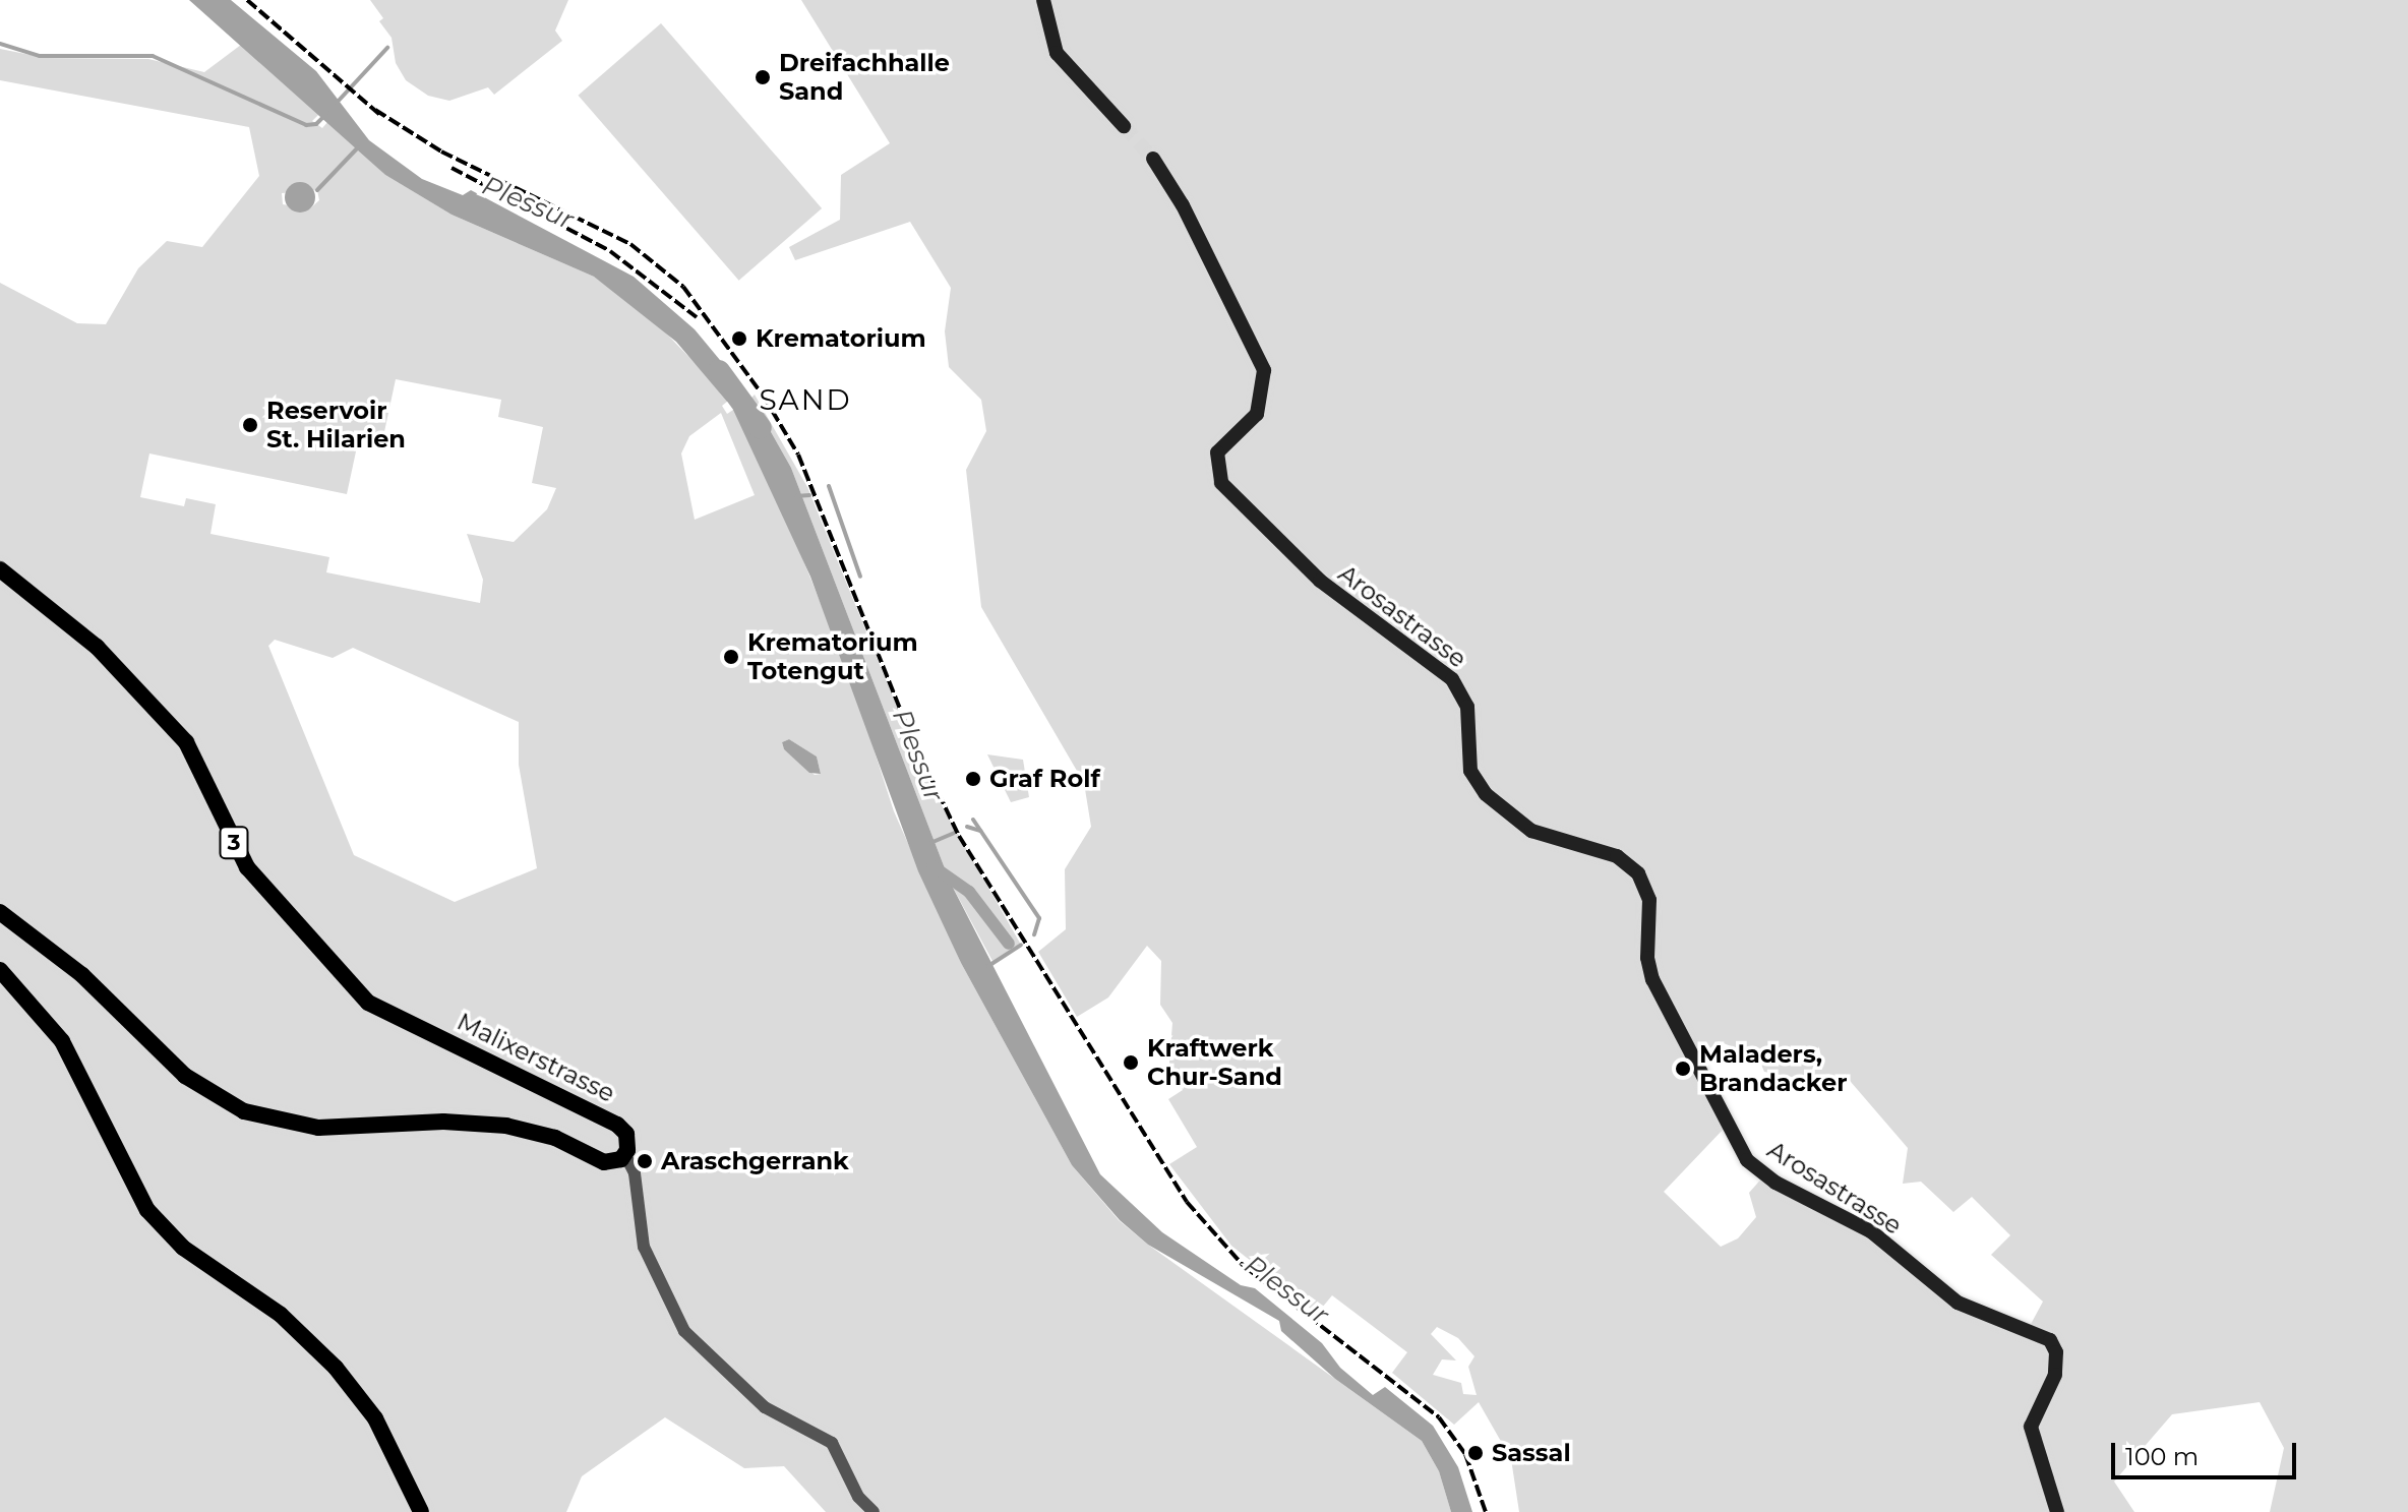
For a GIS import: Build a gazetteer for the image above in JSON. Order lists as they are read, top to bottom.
{
  "streets": {
    "main road": ["Arosastrasse", "3", "Malixerstrasse"]
  },
  "districts": ["SAND"],
  "water": ["Plessur"],
  "places": [
    "Dreifachhalle Sand",
    "Krematorium",
    "Reservoir St. Hilarien",
    "Krematorium Totengut",
    "Graf Rolf",
    "Kraftwerk Chur-Sand",
    "Maladers, Brandacker",
    "Araschgerrank",
    "Sassal"
  ],
  "scale_bar": "100 m"
}
